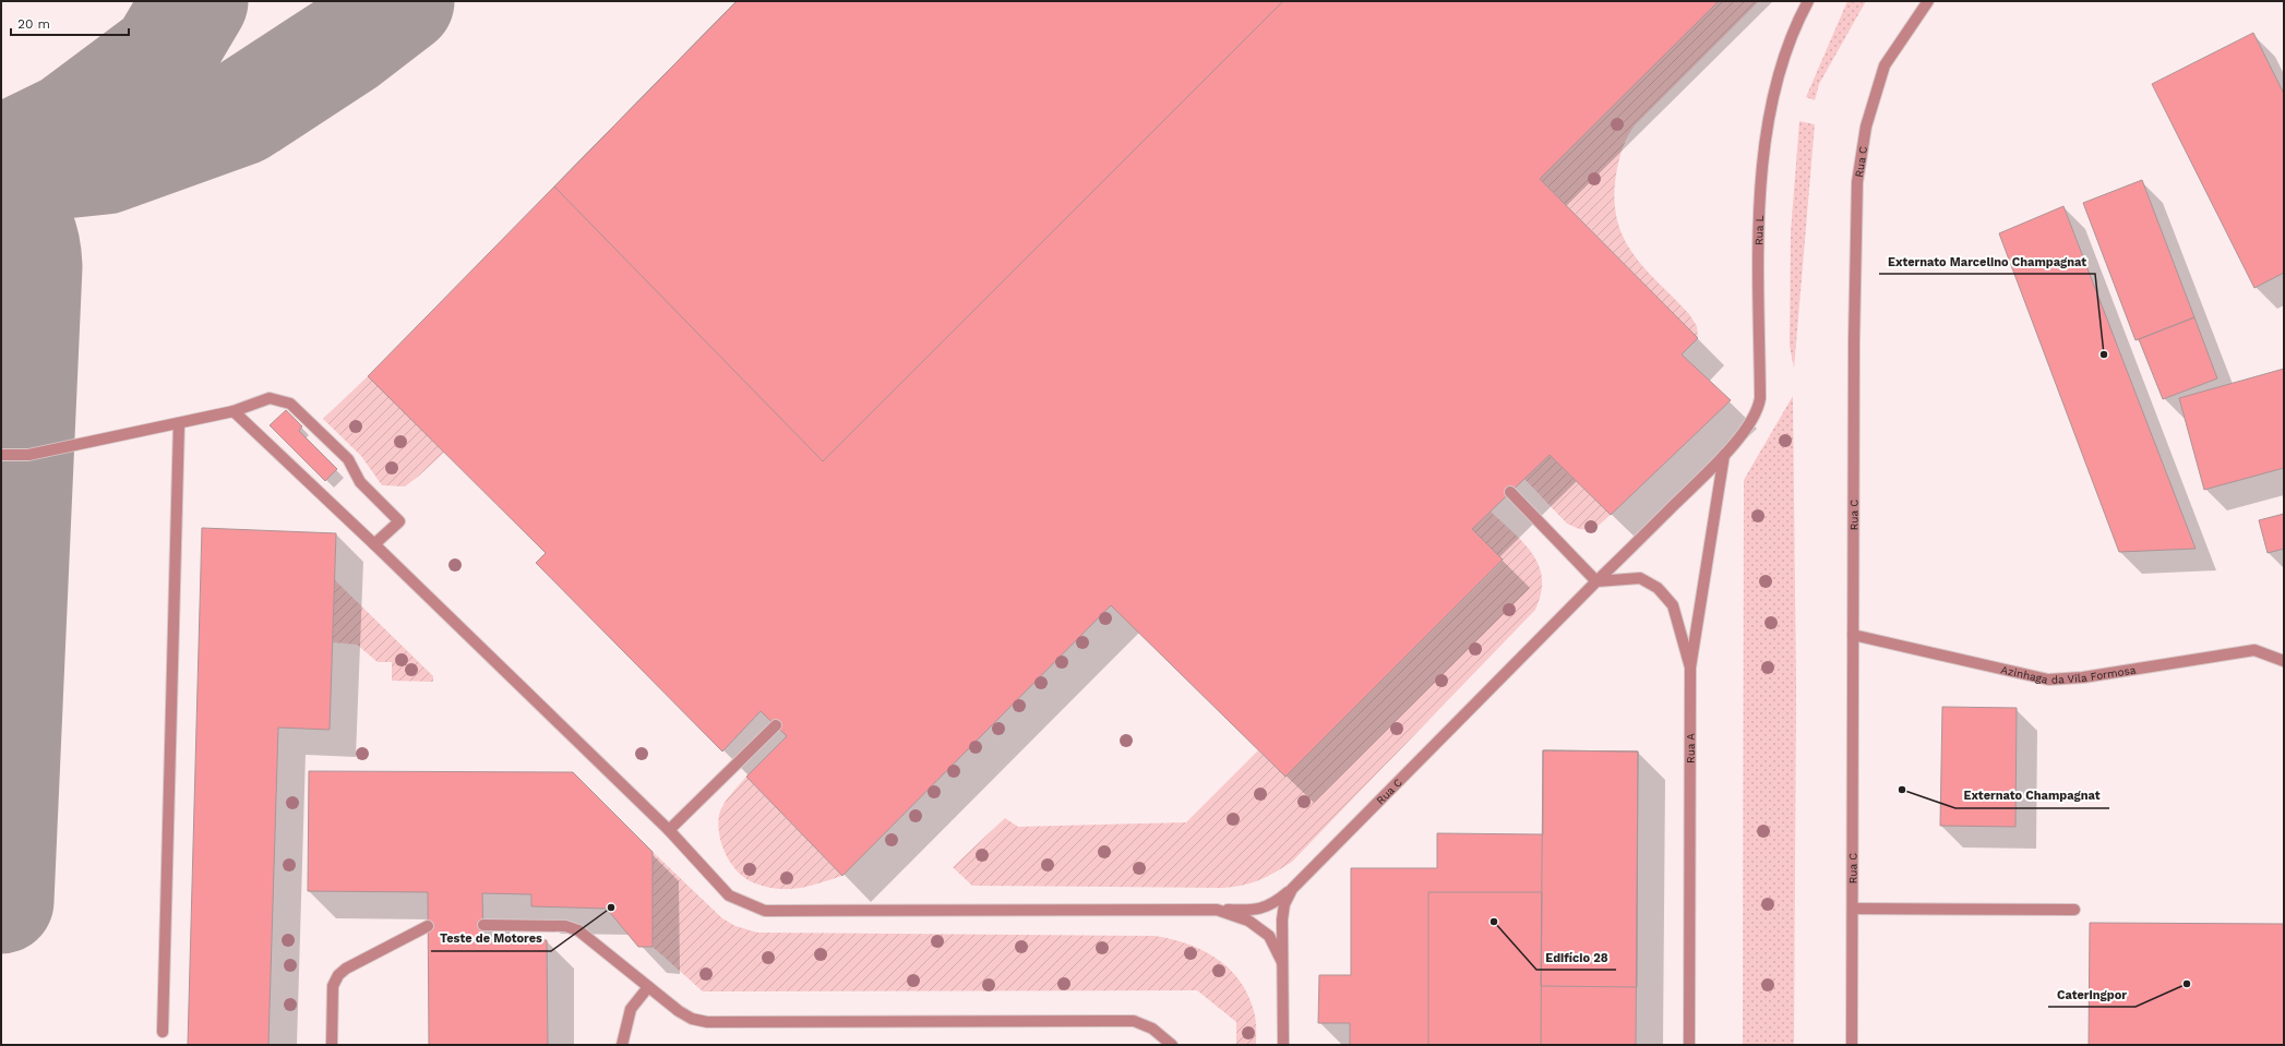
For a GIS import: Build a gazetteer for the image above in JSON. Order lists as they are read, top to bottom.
{
  "streets": {
    "street": [
      "Rua C",
      "Rua L",
      "Azinhaga da Vila Formosa",
      "Rua A"
    ]
  },
  "crossings": [
    ["Rua C", "Rua L"],
    ["Rua C", "Azinhaga da Vila Formosa"],
    ["Rua C", "Rua A"],
    ["Rua L", "Rua A"]
  ],
  "places": [
    "Externato Marcelino Champagnat",
    "Externato Champagnat",
    "Teste de Motores",
    "Edifício 28",
    "Cateringpor"
  ],
  "scale_bar": "20 m"
}
